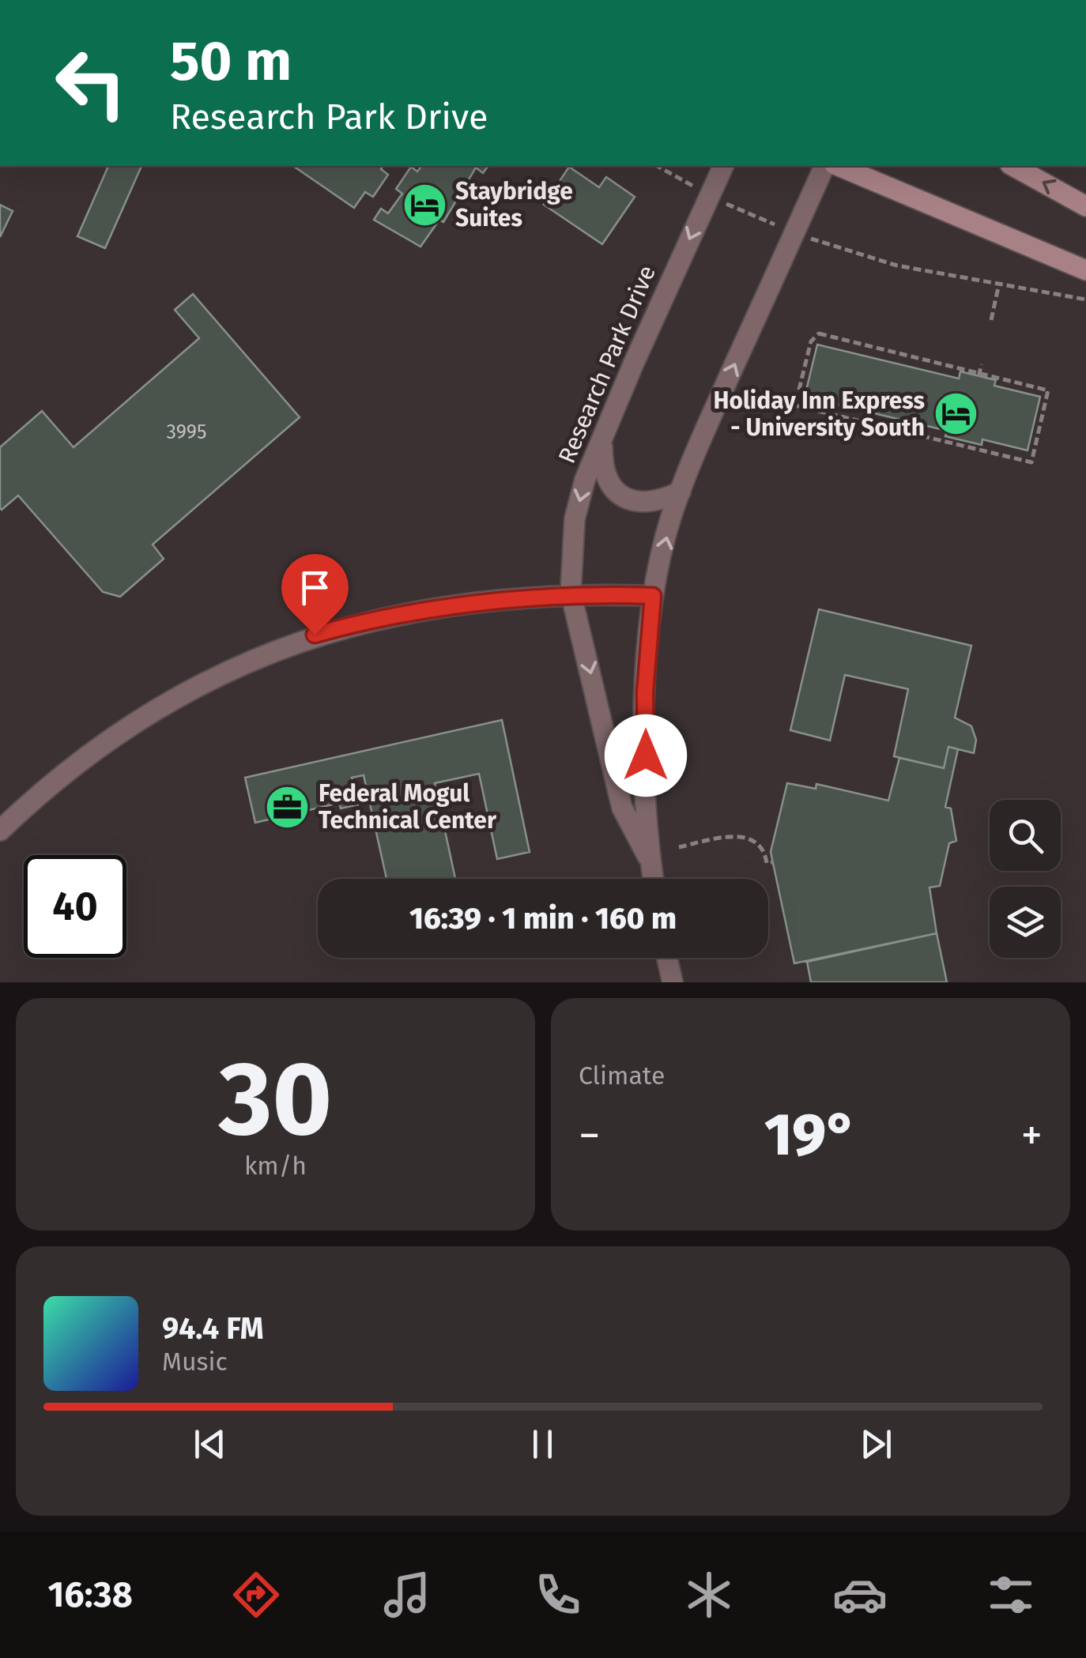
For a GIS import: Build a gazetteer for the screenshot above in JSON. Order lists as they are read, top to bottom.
{
  "streets": {
    "street": ["Research Park Drive"]
  },
  "places": {
    "hotel": ["Staybridge Suites", "Holiday Inn Express - University South"],
    "office": ["Federal Mogul Technical Center"]
  },
  "house_numbers": ["3995"],
  "page": {
    "turn": ["50 m", "Research Park Drive"],
    "limit": "40",
    "trip": "16:39 · 1 min · 160 m",
    "tile": [
      ["30", "km/h"],
      "Climate"
    ],
    "heat": ["−", "19°", "+"],
    "song": ["94.4 FM", "Music"],
    "tabs": "16:38"
  }
}
